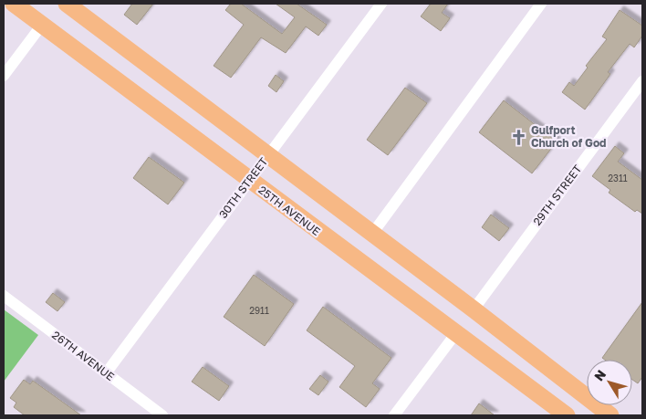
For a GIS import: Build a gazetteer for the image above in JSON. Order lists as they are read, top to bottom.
{
  "streets": {
    "main road": ["25TH AVENUE"],
    "street": ["30TH STREET", "29TH STREET", "26TH AVENUE"]
  },
  "crossings": [
    ["30TH STREET", "25TH AVENUE"],
    ["30TH STREET", "26TH AVENUE"]
  ],
  "places": {
    "church": ["Gulfport Church of God"]
  },
  "house_numbers": ["2311", "2911"],
  "north": "top left"
}
